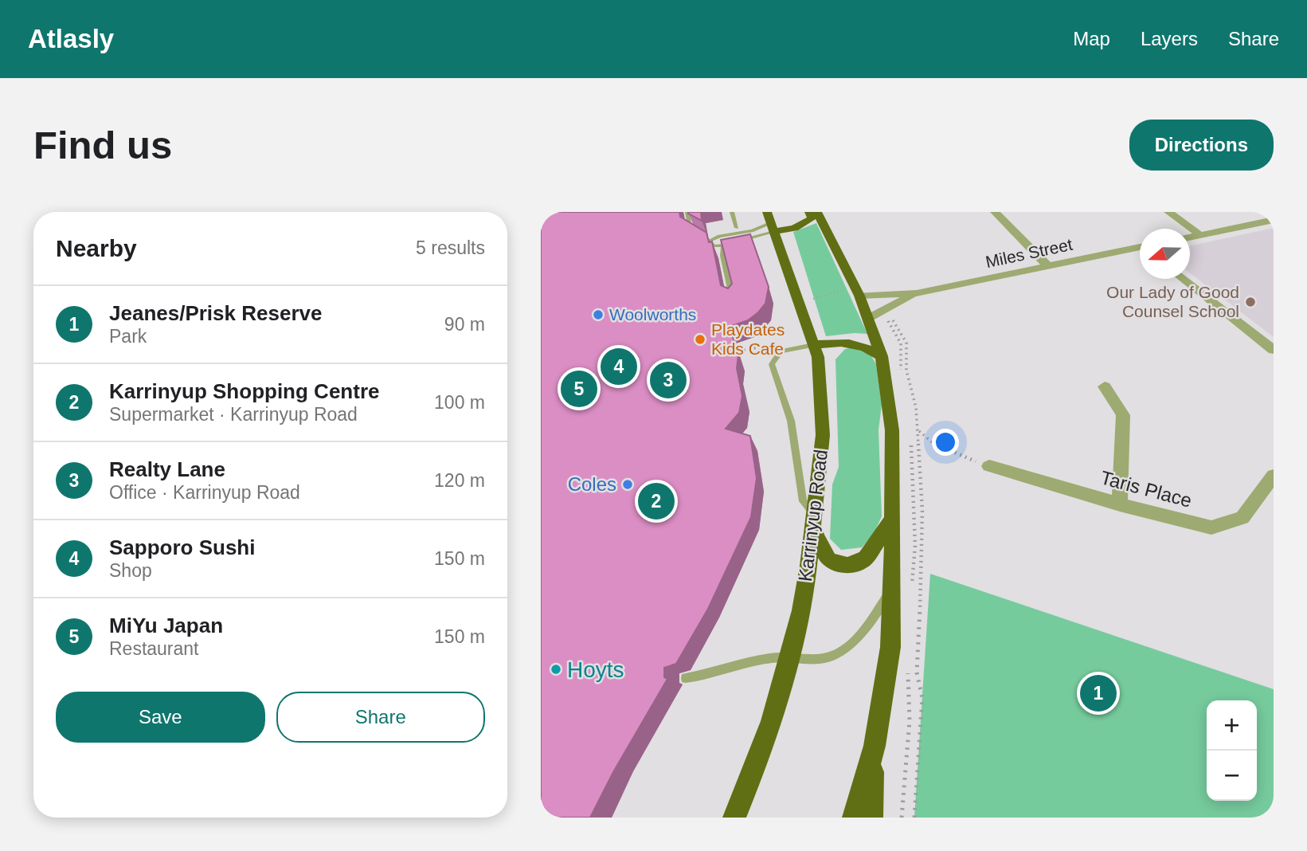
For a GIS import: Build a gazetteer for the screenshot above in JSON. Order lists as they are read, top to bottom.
{
  "streets": {
    "highway": ["Karrinyup Road"],
    "street": ["Miles Street", "Taris Place"]
  },
  "places": [
    "Our Lady of Good Counsel School",
    "Woolworths",
    "Playdates Kids Cafe",
    "Coles",
    "Hoyts"
  ],
  "north": "left",
  "page": {
    "header": "Atlasly",
    "nav": ["Map", "Layers", "Share"],
    "buttons": [
      "Directions",
      ["Save", "Share"]
    ],
    "title": "Find us",
    "heading": ["Nearby", "5 results"],
    "list": [
      {
        "mark": "1",
        "name": "Jeanes/Prisk Reserve",
        "note": "Park",
        "value": "90 m"
      },
      {
        "mark": "2",
        "name": "Karrinyup Shopping Centre",
        "note": "Supermarket · Karrinyup Road",
        "value": "100 m"
      },
      {
        "mark": "3",
        "name": "Realty Lane",
        "note": "Office · Karrinyup Road",
        "value": "120 m"
      },
      {
        "mark": "4",
        "name": "Sapporo Sushi",
        "note": "Shop",
        "value": "150 m"
      },
      {
        "mark": "5",
        "name": "MiYu Japan",
        "note": "Restaurant",
        "value": "150 m"
      }
    ],
    "pins": [
      "4",
      "3",
      "5",
      "2",
      "1"
    ],
    "map_buttons": ["+", "−"]
  }
}
